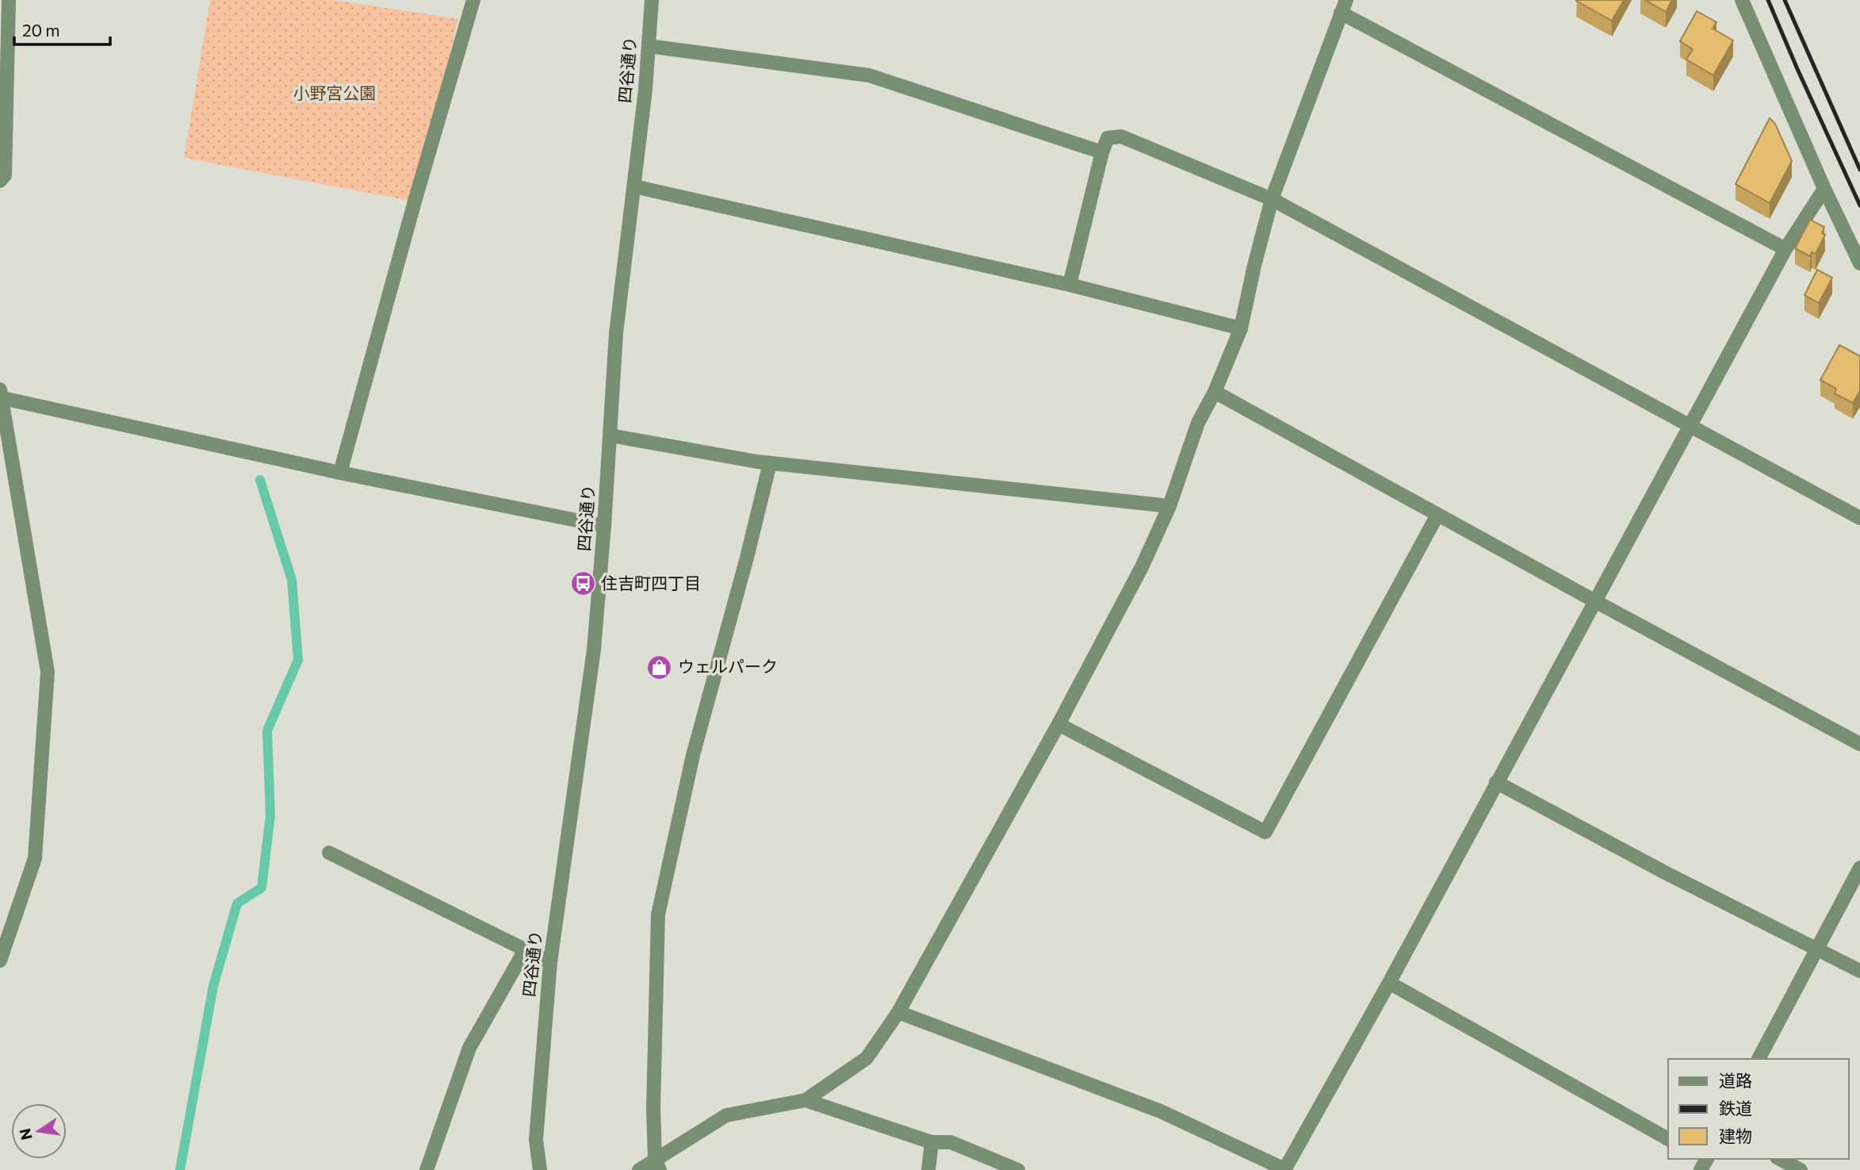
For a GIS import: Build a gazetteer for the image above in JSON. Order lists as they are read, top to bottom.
{
  "streets": {
    "street": ["四谷通り"]
  },
  "parks": ["小野宮公園"],
  "places": {
    "bus stop": ["住吉町四丁目"],
    "shop": ["ウェルパーク"]
  },
  "legend": ["道路", "鉄道", "建物"],
  "scale_bar": "20 m",
  "north": "left"
}
